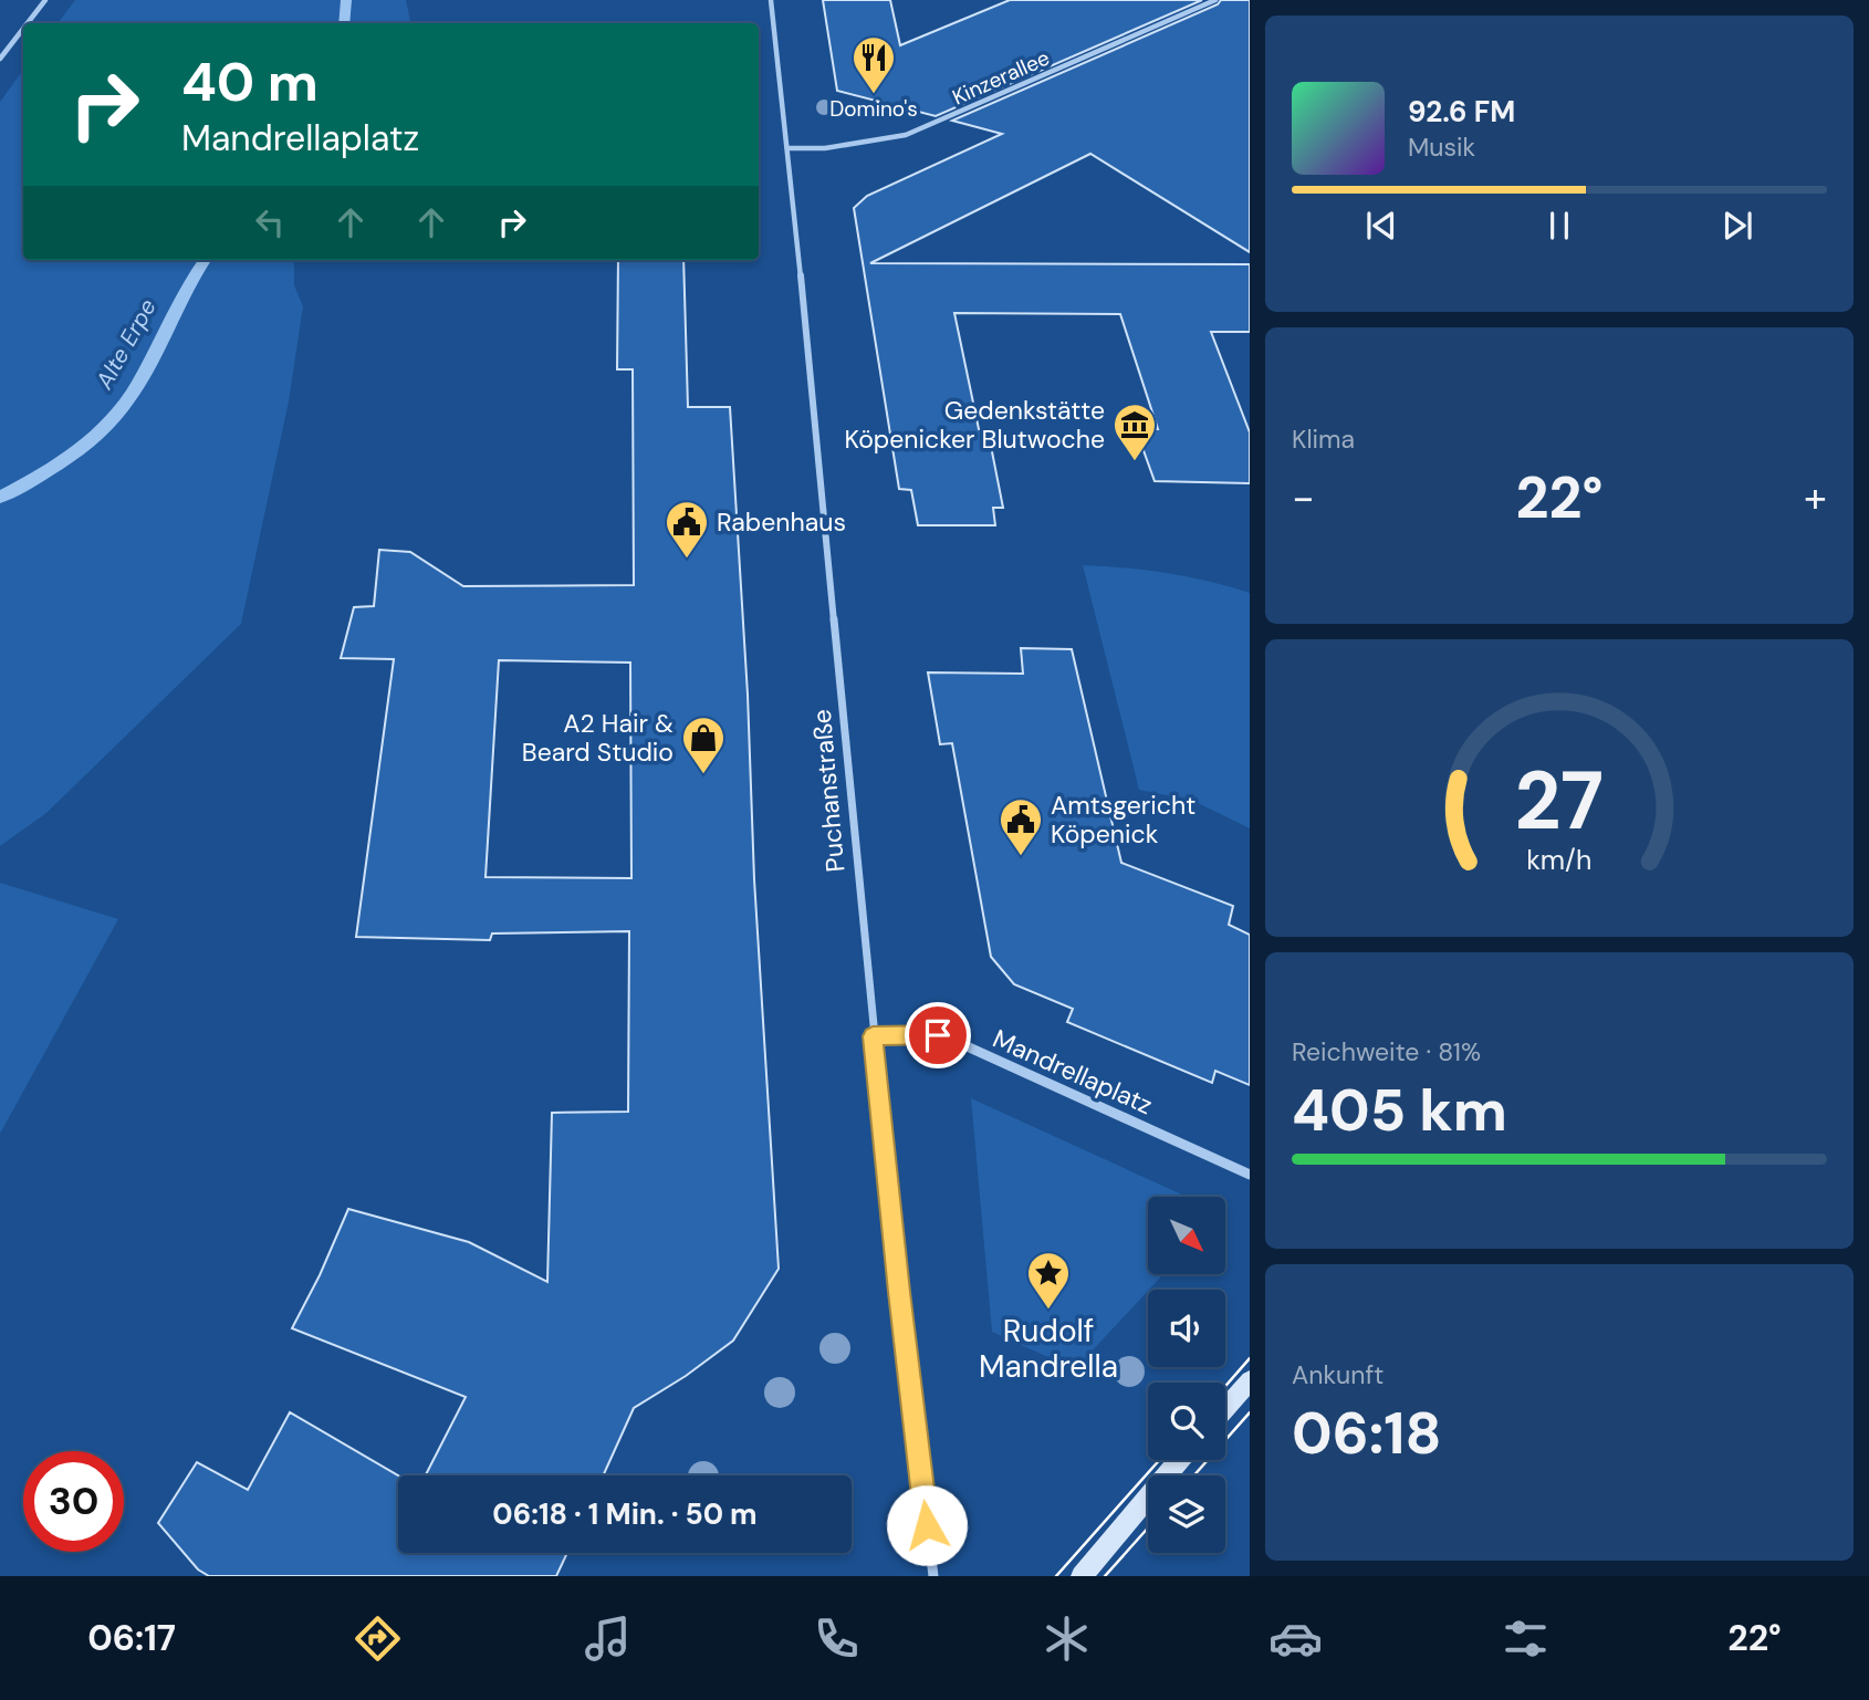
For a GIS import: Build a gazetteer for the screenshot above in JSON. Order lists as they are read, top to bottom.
{
  "streets": {
    "street": ["Kinzerallee", "Puchanstraße", "Mandrellaplatz"]
  },
  "crossings": [
    ["Kinzerallee", "Puchanstraße"],
    ["Puchanstraße", "Mandrellaplatz"]
  ],
  "water": ["Alte Erpe"],
  "places": {
    "restaurant": ["Domino's"],
    "museum": ["Gedenkstätte Köpenicker Blutwoche"],
    "public building": ["Rabenhaus", "Amtsgericht Köpenick"],
    "shop": ["A2 Hair & Beard Studio"],
    "place": ["Rudolf Mandrella"]
  },
  "north": "bottom right",
  "page": {
    "turn": ["40 m", "Mandrellaplatz"],
    "song": ["92.6 FM", "Musik"],
    "tile": [
      "Klima",
      ["Reichweite · 81%", "405 km"],
      ["Ankunft", "06:18"]
    ],
    "heat": ["−", "22°", "+"],
    "limit": "30",
    "trip": "06:18 · 1 Min. · 50 m",
    "tabs": ["06:17", "22°"],
    "gauge": ["27", "km/h"]
  }
}
